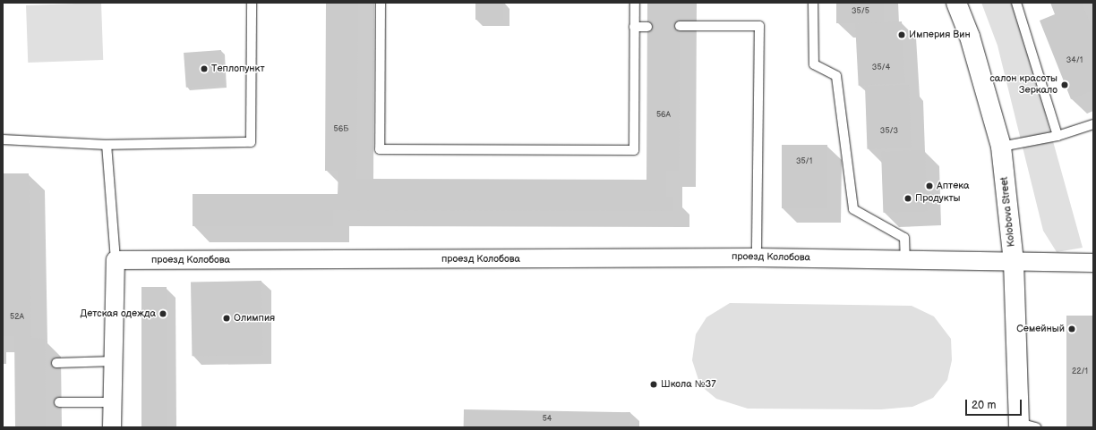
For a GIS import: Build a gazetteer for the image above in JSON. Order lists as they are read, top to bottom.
{
  "streets": {
    "street": ["Kolobova Street", "проезд Колобова"]
  },
  "crossings": [
    ["Kolobova Street", "проезд Колобова"]
  ],
  "places": [
    "Империя Вин",
    "Теплопункт",
    "салон красоты Зеркало",
    "Аптека",
    "Продукты",
    "Детская одежда",
    "Олимпия",
    "Семейный",
    "Школа №37"
  ],
  "house_numbers": [
    "35/5",
    "34/1",
    "35/4",
    "56А",
    "56Б",
    "35/3",
    "35/1",
    "52А",
    "22/1",
    "54"
  ],
  "scale_bar": "20 m"
}
